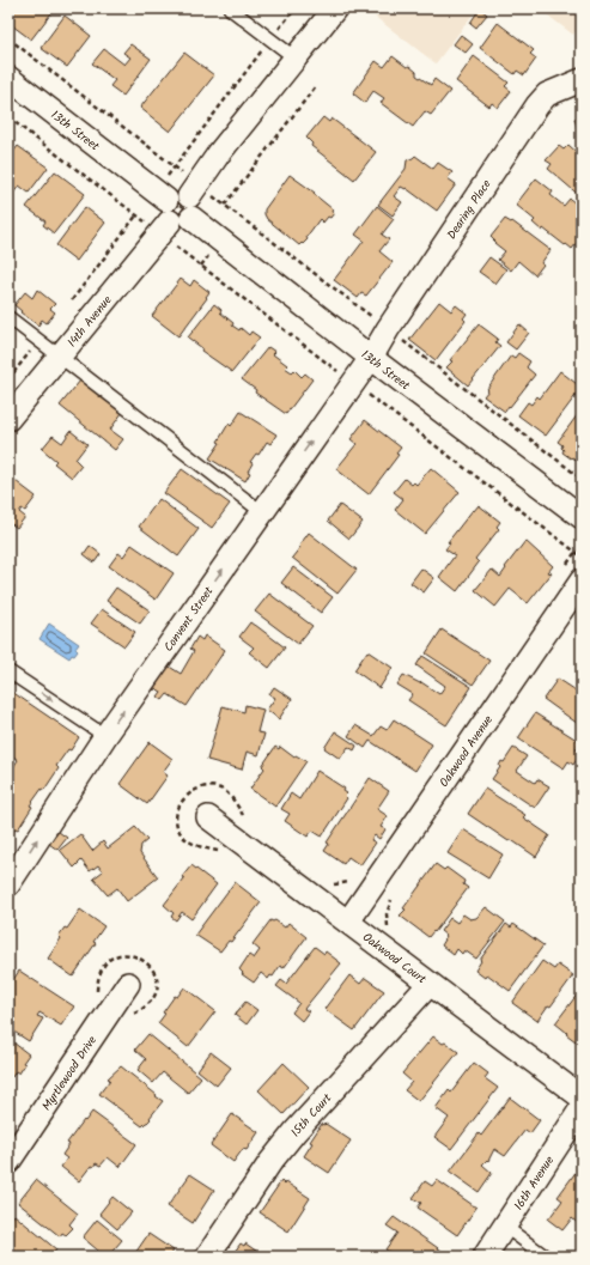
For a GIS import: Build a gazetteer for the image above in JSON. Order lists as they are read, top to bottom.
{
  "streets": {
    "street": [
      "13th Street",
      "Dearing Place",
      "14th Avenue",
      "Convent Street",
      "Oakwood Avenue",
      "Oakwood Court",
      "Myrtlewood Drive",
      "15th Court",
      "16th Avenue"
    ]
  },
  "crossings": [
    ["13th Street", "Dearing Place"],
    ["13th Street", "Convent Street"],
    ["Dearing Place", "Convent Street"],
    ["Oakwood Avenue", "Oakwood Court"],
    ["Oakwood Court", "15th Court"]
  ],
  "one_way": ["Convent Street"]
}
